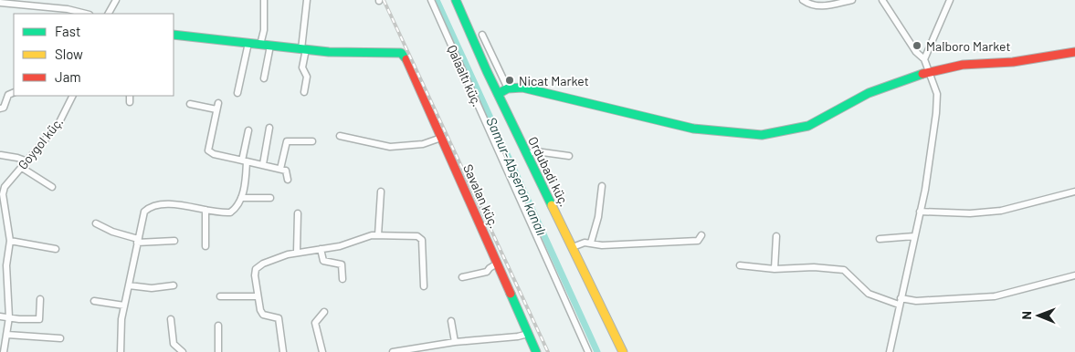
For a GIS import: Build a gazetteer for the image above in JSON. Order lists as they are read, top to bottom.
{
  "streets": {
    "street": [
      "Qalaaltı küç.",
      "Goygol küç.",
      "Ordubadi küç.",
      "Savalan küç."
    ]
  },
  "water": ["Samur-Abşeron kanalı"],
  "places": ["Malboro Market", "Nicat Market"],
  "legend": ["Fast", "Slow", "Jam"],
  "north": "left"
}
